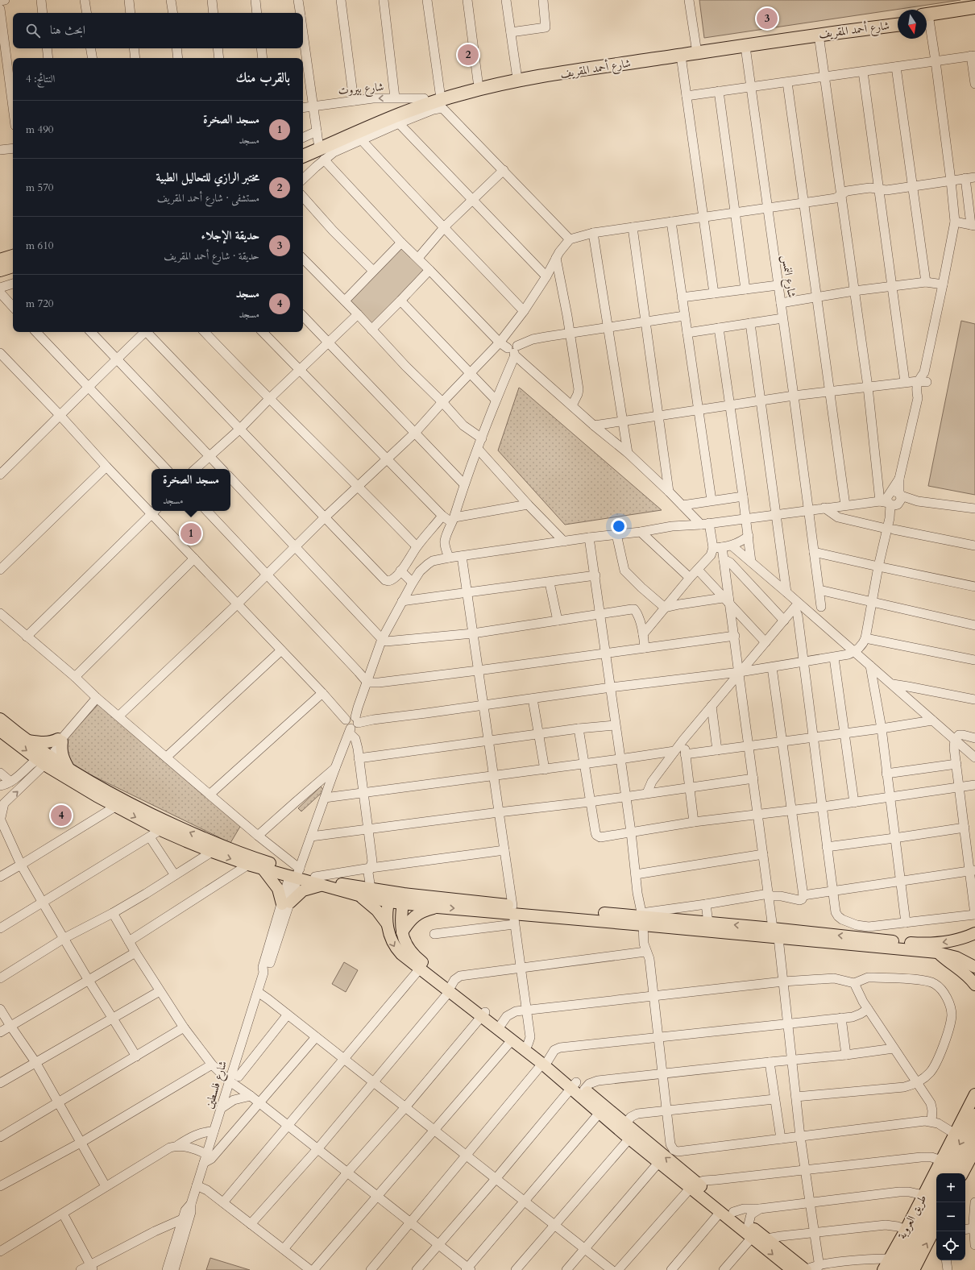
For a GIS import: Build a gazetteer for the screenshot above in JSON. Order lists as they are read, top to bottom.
{
  "streets": {
    "highway": ["شارع أحمد المقريف", "طريق العروبة"],
    "street": ["شارع بيروت", "شارع النمس", "شارع فلسطين"]
  },
  "crossings": [
    ["شارع أحمد المقريف", "شارع بيروت"],
    ["شارع أحمد المقريف", "شارع النمس"],
    ["شارع النمس", "شارع فلسطين"]
  ],
  "north": "bottom",
  "page": {
    "pins": [
      "3",
      "2",
      "1",
      "4"
    ],
    "search": "ابحث هنا",
    "heading": ["بالقرب منك", "النتائج: 4"],
    "list": [
      {
        "mark": "1",
        "name": "مسجد الصخرة",
        "note": "مسجد",
        "value": "490 m"
      },
      {
        "mark": "2",
        "name": "مختبر الرازي للتحاليل الطبية",
        "note": "مستشفى · شارع أحمد المقريف",
        "value": "570 m"
      },
      {
        "mark": "3",
        "name": "حديقة الإجلاء",
        "note": "حديقة · شارع أحمد المقريف",
        "value": "610 m"
      },
      {
        "mark": "4",
        "name": "مسجد",
        "note": "مسجد",
        "value": "720 m"
      }
    ],
    "popup": ["مسجد الصخرة", "مسجد"],
    "map_buttons": ["+", "−"]
  }
}
